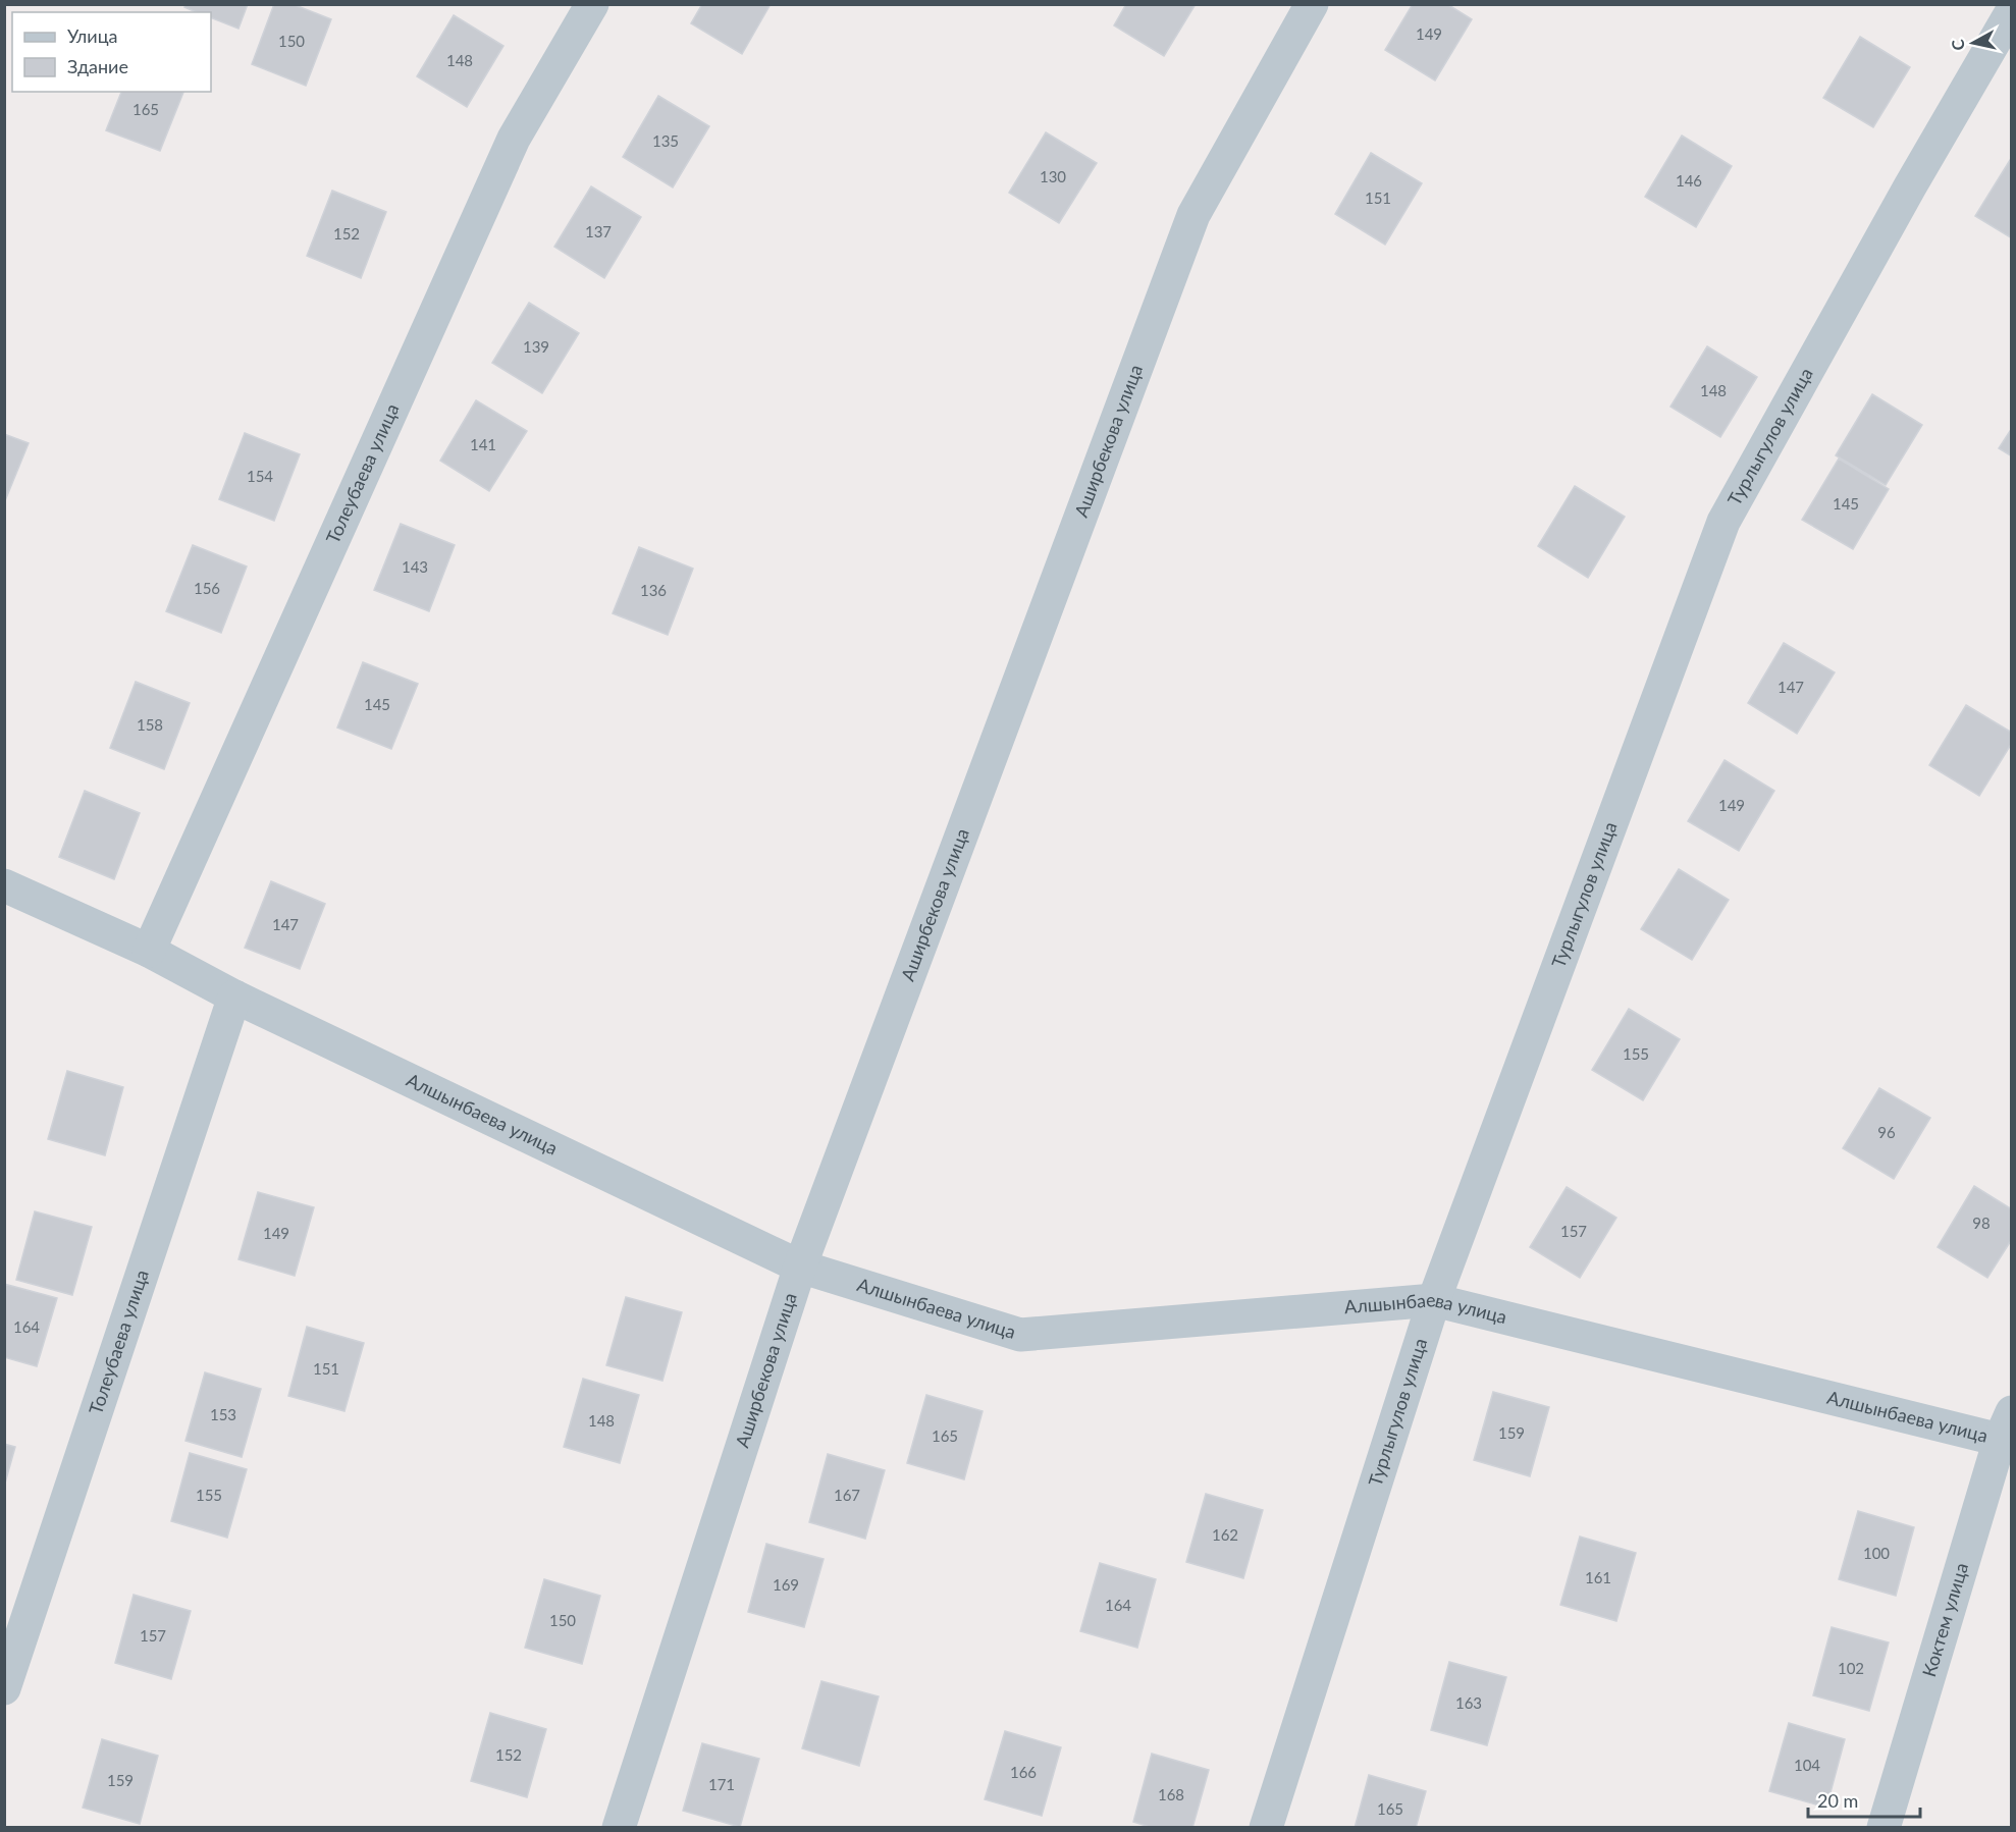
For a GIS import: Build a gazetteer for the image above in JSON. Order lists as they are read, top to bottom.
{
  "streets": {
    "street": [
      "Турлыгулов улица",
      "Аширбекова улица",
      "Толеубаева улица",
      "Алшынбаева улица",
      "Коктем улица"
    ]
  },
  "crossings": [
    ["Турлыгулов улица", "Алшынбаева улица"],
    ["Аширбекова улица", "Алшынбаева улица"],
    ["Толеубаева улица", "Алшынбаева улица"],
    ["Алшынбаева улица", "Коктем улица"]
  ],
  "house_numbers": [
    "149",
    "150",
    "148",
    "165",
    "135",
    "130",
    "146",
    "151",
    "137",
    "152",
    "139",
    "148",
    "141",
    "154",
    "145",
    "143",
    "156",
    "136",
    "147",
    "145",
    "158",
    "149",
    "147",
    "155",
    "96",
    "98",
    "157",
    "149",
    "164",
    "151",
    "153",
    "148",
    "159",
    "165",
    "155",
    "167",
    "162",
    "100",
    "161",
    "169",
    "164",
    "150",
    "157",
    "102",
    "163",
    "152",
    "104",
    "166",
    "159",
    "171",
    "168",
    "165"
  ],
  "legend": ["Улица", "Здание"],
  "scale_bar": "20 m",
  "north": "left"
}
